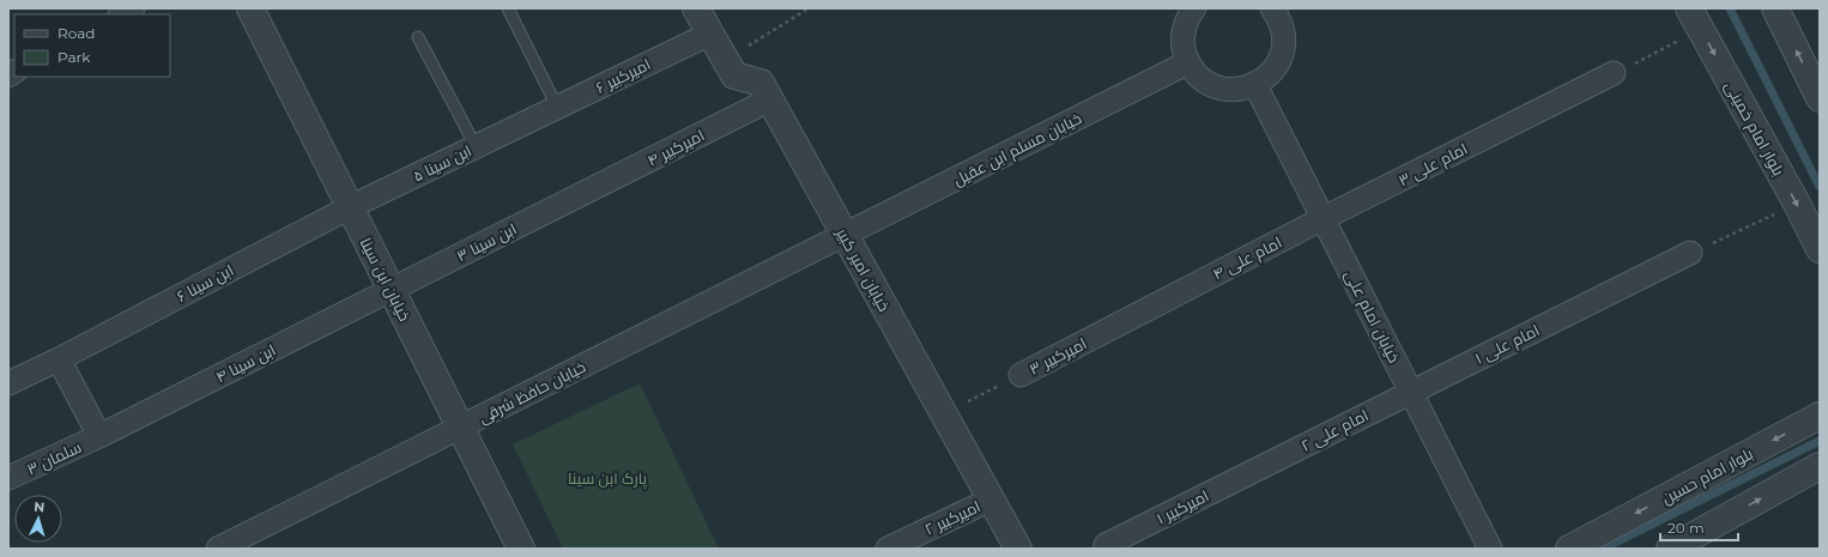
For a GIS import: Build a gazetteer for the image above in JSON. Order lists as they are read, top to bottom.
{
  "streets": {
    "street": [
      "امیرکبیر ۶",
      "بلوار امام خمینی",
      "امیرکبیر ۴",
      "خیابان مسلم ابن عقیل",
      "ابن سینا ۵",
      "امام علی ۳",
      "ابن سینا ۳",
      "امام علی ۴",
      "خیابان امیر کبیر",
      "خیابان ابن سینا",
      "ابن سینا ۶",
      "خیابان امام علی",
      "امام علی ۱",
      "امیرکبیر ۳",
      "ابن سینا ۴",
      "خیابان حافظ شرقی",
      "امام علی ۲",
      "سلمان ۳",
      "بلوار امام حسین",
      "امیرکبیر ۱",
      "امیرکبیر ۲"
    ]
  },
  "crossings": [
    ["امیرکبیر ۶", "ابن سینا ۵"],
    ["امیرکبیر ۶", "خیابان امیر کبیر"],
    ["امیرکبیر ۴", "ابن سینا ۳"],
    ["امیرکبیر ۴", "خیابان امیر کبیر"],
    ["خیابان مسلم ابن عقیل", "خیابان امیر کبیر"],
    ["خیابان مسلم ابن عقیل", "خیابان حافظ شرقی"],
    ["ابن سینا ۵", "خیابان ابن سینا"],
    ["ابن سینا ۵", "ابن سینا ۶"],
    ["امام علی ۳", "امام علی ۴"],
    ["امام علی ۳", "خیابان امام علی"],
    ["ابن سینا ۳", "خیابان ابن سینا"],
    ["ابن سینا ۳", "ابن سینا ۴"],
    ["امام علی ۴", "خیابان امام علی"],
    ["امام علی ۴", "امیرکبیر ۳"],
    ["خیابان امیر کبیر", "امیرکبیر ۳"],
    ["خیابان امیر کبیر", "خیابان حافظ شرقی"],
    ["خیابان امیر کبیر", "امیرکبیر ۲"],
    ["خیابان ابن سینا", "ابن سینا ۶"],
    ["خیابان ابن سینا", "ابن سینا ۴"],
    ["خیابان ابن سینا", "خیابان حافظ شرقی"],
    ["خیابان امام علی", "امام علی ۱"],
    ["خیابان امام علی", "امام علی ۲"],
    ["امام علی ۱", "امام علی ۲"],
    ["ابن سینا ۴", "سلمان ۳"],
    ["امام علی ۲", "امیرکبیر ۱"]
  ],
  "parks": ["پارک ابن سینا"],
  "legend": ["Road", "Park"],
  "scale_bar": "20 m",
  "north": "top"
}
